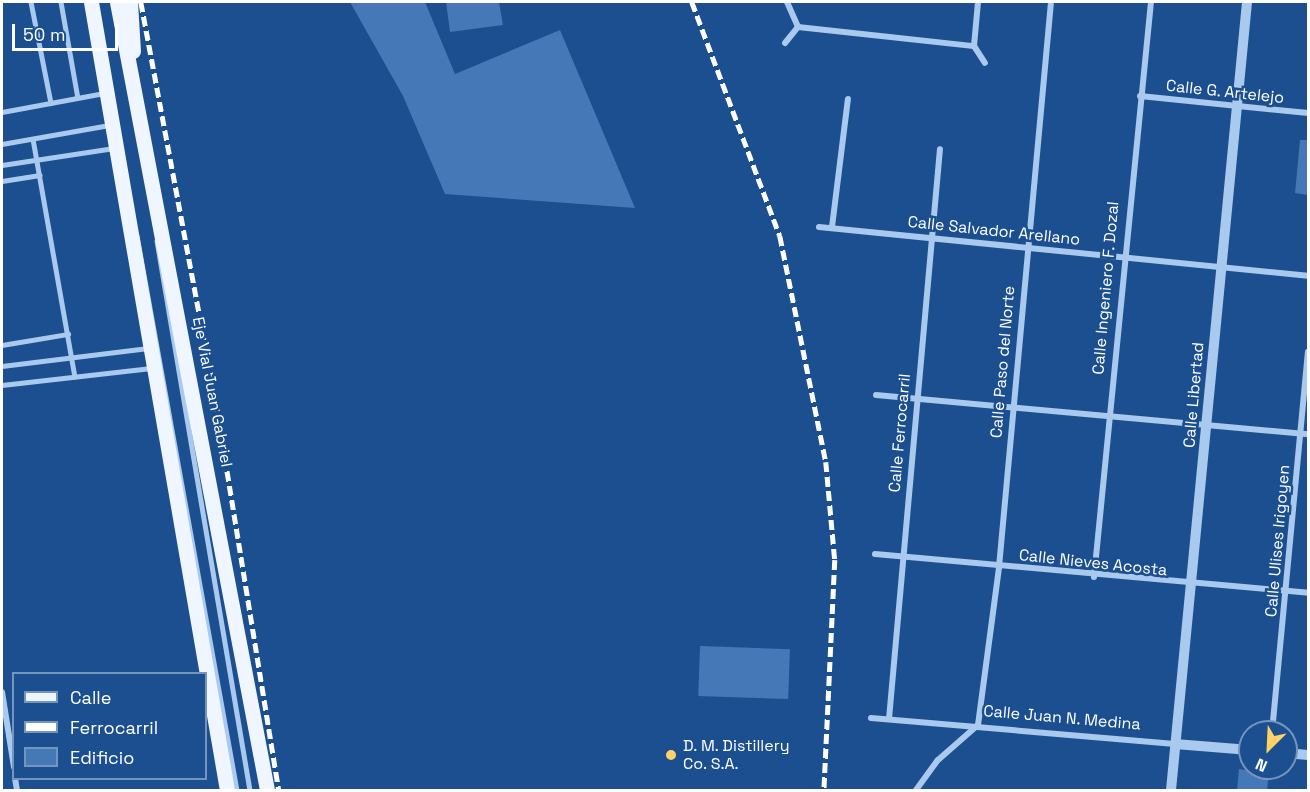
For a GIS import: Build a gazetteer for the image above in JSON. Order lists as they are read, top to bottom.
{
  "streets": {
    "main road": ["Eje Vial Juan Gabriel"],
    "street": [
      "Calle G. Artelejo",
      "Calle Salvador Arellano",
      "Calle Ingeniero F. Dozal",
      "Calle Paso del Norte",
      "Calle Libertad",
      "Calle Ferrocarril",
      "Calle Ulises Irigoyen",
      "Calle Nieves Acosta",
      "Calle Juan N. Medina"
    ]
  },
  "crossings": [
    ["Calle G. Artelejo", "Calle Ingeniero F. Dozal"],
    ["Calle G. Artelejo", "Calle Libertad"],
    ["Calle Salvador Arellano", "Calle Ingeniero F. Dozal"],
    ["Calle Salvador Arellano", "Calle Paso del Norte"],
    ["Calle Salvador Arellano", "Calle Libertad"],
    ["Calle Salvador Arellano", "Calle Ferrocarril"],
    ["Calle Ingeniero F. Dozal", "Calle Nieves Acosta"],
    ["Calle Paso del Norte", "Calle Nieves Acosta"],
    ["Calle Paso del Norte", "Calle Juan N. Medina"],
    ["Calle Libertad", "Calle Nieves Acosta"],
    ["Calle Libertad", "Calle Juan N. Medina"],
    ["Calle Ferrocarril", "Calle Nieves Acosta"],
    ["Calle Ferrocarril", "Calle Juan N. Medina"],
    ["Calle Ulises Irigoyen", "Calle Nieves Acosta"]
  ],
  "places": ["D. M. Distillery Co. S.A."],
  "legend": ["Calle", "Ferrocarril", "Edificio"],
  "scale_bar": "50 m",
  "north": "bottom left"
}
